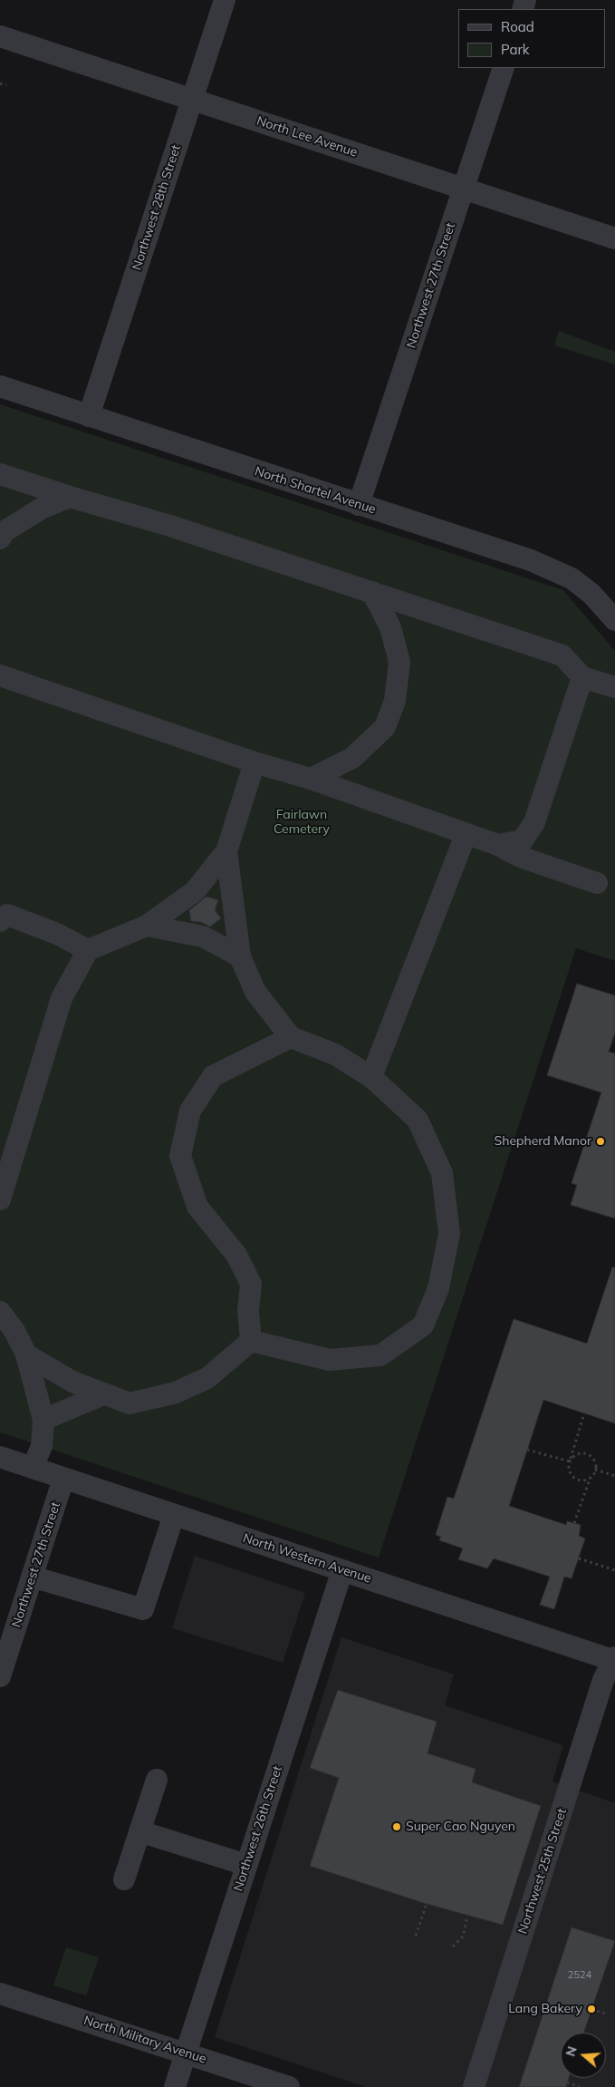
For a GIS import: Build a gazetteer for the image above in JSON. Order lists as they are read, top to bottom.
{
  "streets": {
    "street": [
      "North Lee Avenue",
      "Northwest 28th Street",
      "Northwest 27th Street",
      "North Shartel Avenue",
      "North Western Avenue",
      "Northwest 26th Street",
      "Northwest 25th Street",
      "North Military Avenue"
    ]
  },
  "crossings": [
    ["North Lee Avenue", "Northwest 28th Street"],
    ["North Lee Avenue", "Northwest 27th Street"],
    ["Northwest 28th Street", "North Shartel Avenue"],
    ["Northwest 27th Street", "North Shartel Avenue"],
    ["Northwest 27th Street", "North Western Avenue"],
    ["North Western Avenue", "Northwest 26th Street"],
    ["North Western Avenue", "Northwest 25th Street"],
    ["Northwest 26th Street", "North Military Avenue"]
  ],
  "parks": ["Fairlawn Cemetery"],
  "places": ["Shepherd Manor", "Super Cao Nguyen", "Lang Bakery"],
  "house_numbers": ["2524"],
  "legend": ["Road", "Park"],
  "north": "left"
}
